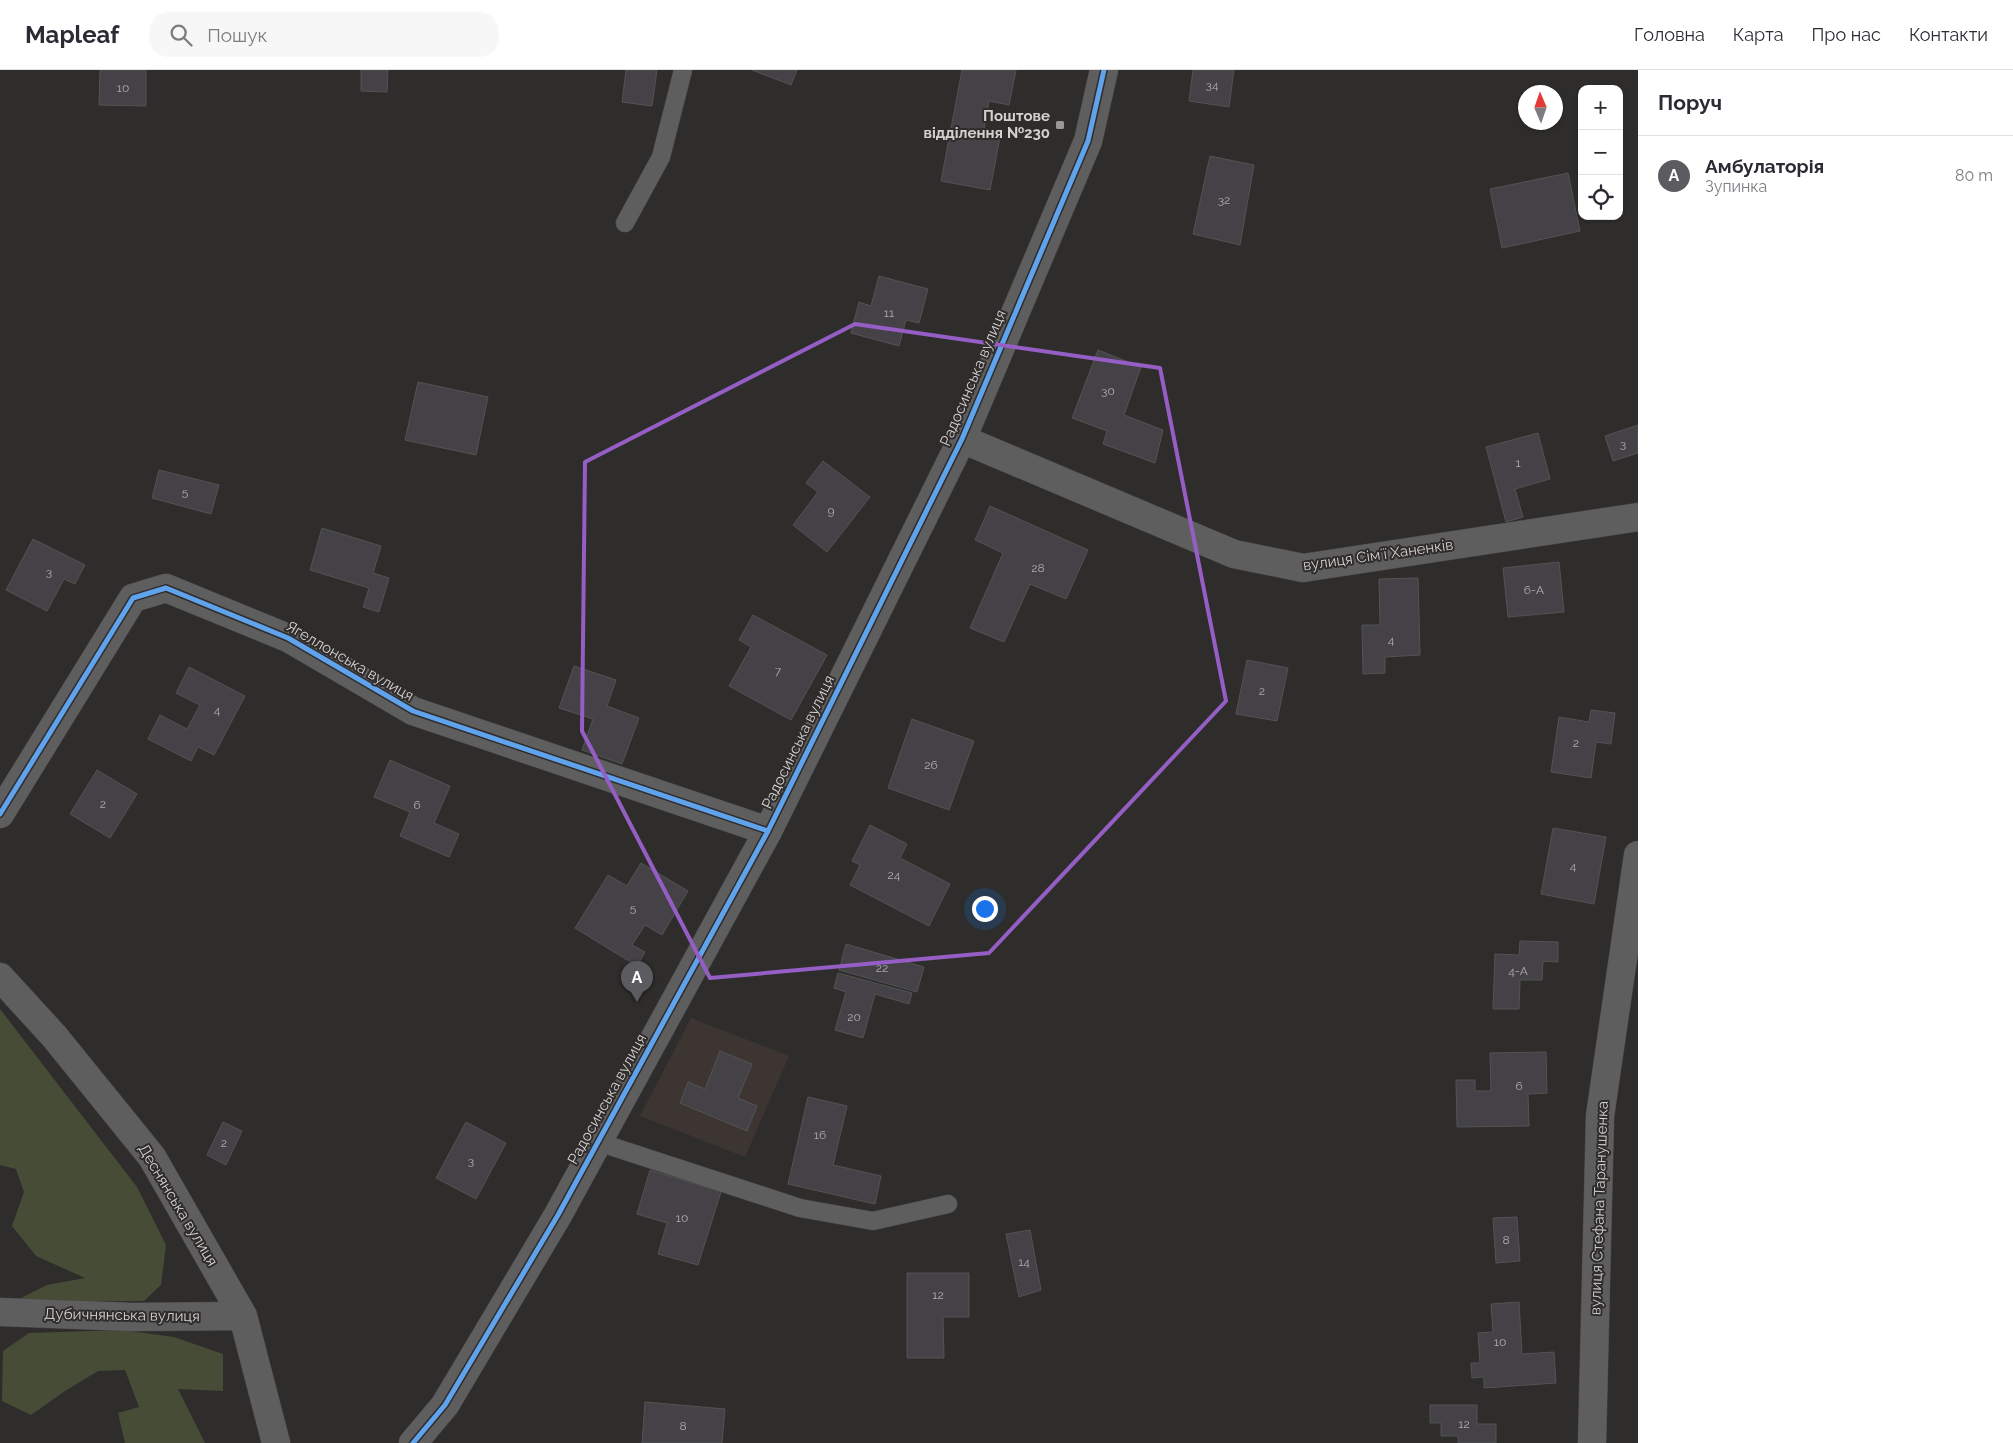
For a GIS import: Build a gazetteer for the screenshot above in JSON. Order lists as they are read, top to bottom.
{
  "streets": {
    "street": [
      "Радосинська вулиця",
      "вулиця Сімʼї Ханенків",
      "Ягеллонська вулиця",
      "Деснянська вулиця",
      "вулиця Стефана Таранушенка",
      "Дубичнянська вулиця"
    ]
  },
  "crossings": [
    ["Радосинська вулиця", "вулиця Сімʼї Ханенків"],
    ["Радосинська вулиця", "Ягеллонська вулиця"],
    ["Деснянська вулиця", "Дубичнянська вулиця"]
  ],
  "places": {
    "transit": ["Поштове відділення №230"]
  },
  "house_numbers": [
    "34",
    "10",
    "32",
    "11",
    "30",
    "3",
    "1",
    "5",
    "9",
    "28",
    "3",
    "6-А",
    "4",
    "7",
    "2",
    "4",
    "2",
    "26",
    "2",
    "6",
    "4",
    "24",
    "5",
    "22",
    "4-А",
    "20",
    "6",
    "16",
    "2",
    "3",
    "10",
    "8",
    "14",
    "12",
    "10",
    "12",
    "8"
  ],
  "north": "top",
  "page": {
    "header": "Mapleaf",
    "search": "Пошук",
    "nav": [
      "Головна",
      "Карта",
      "Про нас",
      "Контакти"
    ],
    "heading": "Поруч",
    "map_buttons": ["+", "−"],
    "list": [
      {
        "mark": "A",
        "name": "Амбулаторія",
        "note": "Зупинка",
        "value": "80 m"
      }
    ],
    "pins": "A"
  }
}
